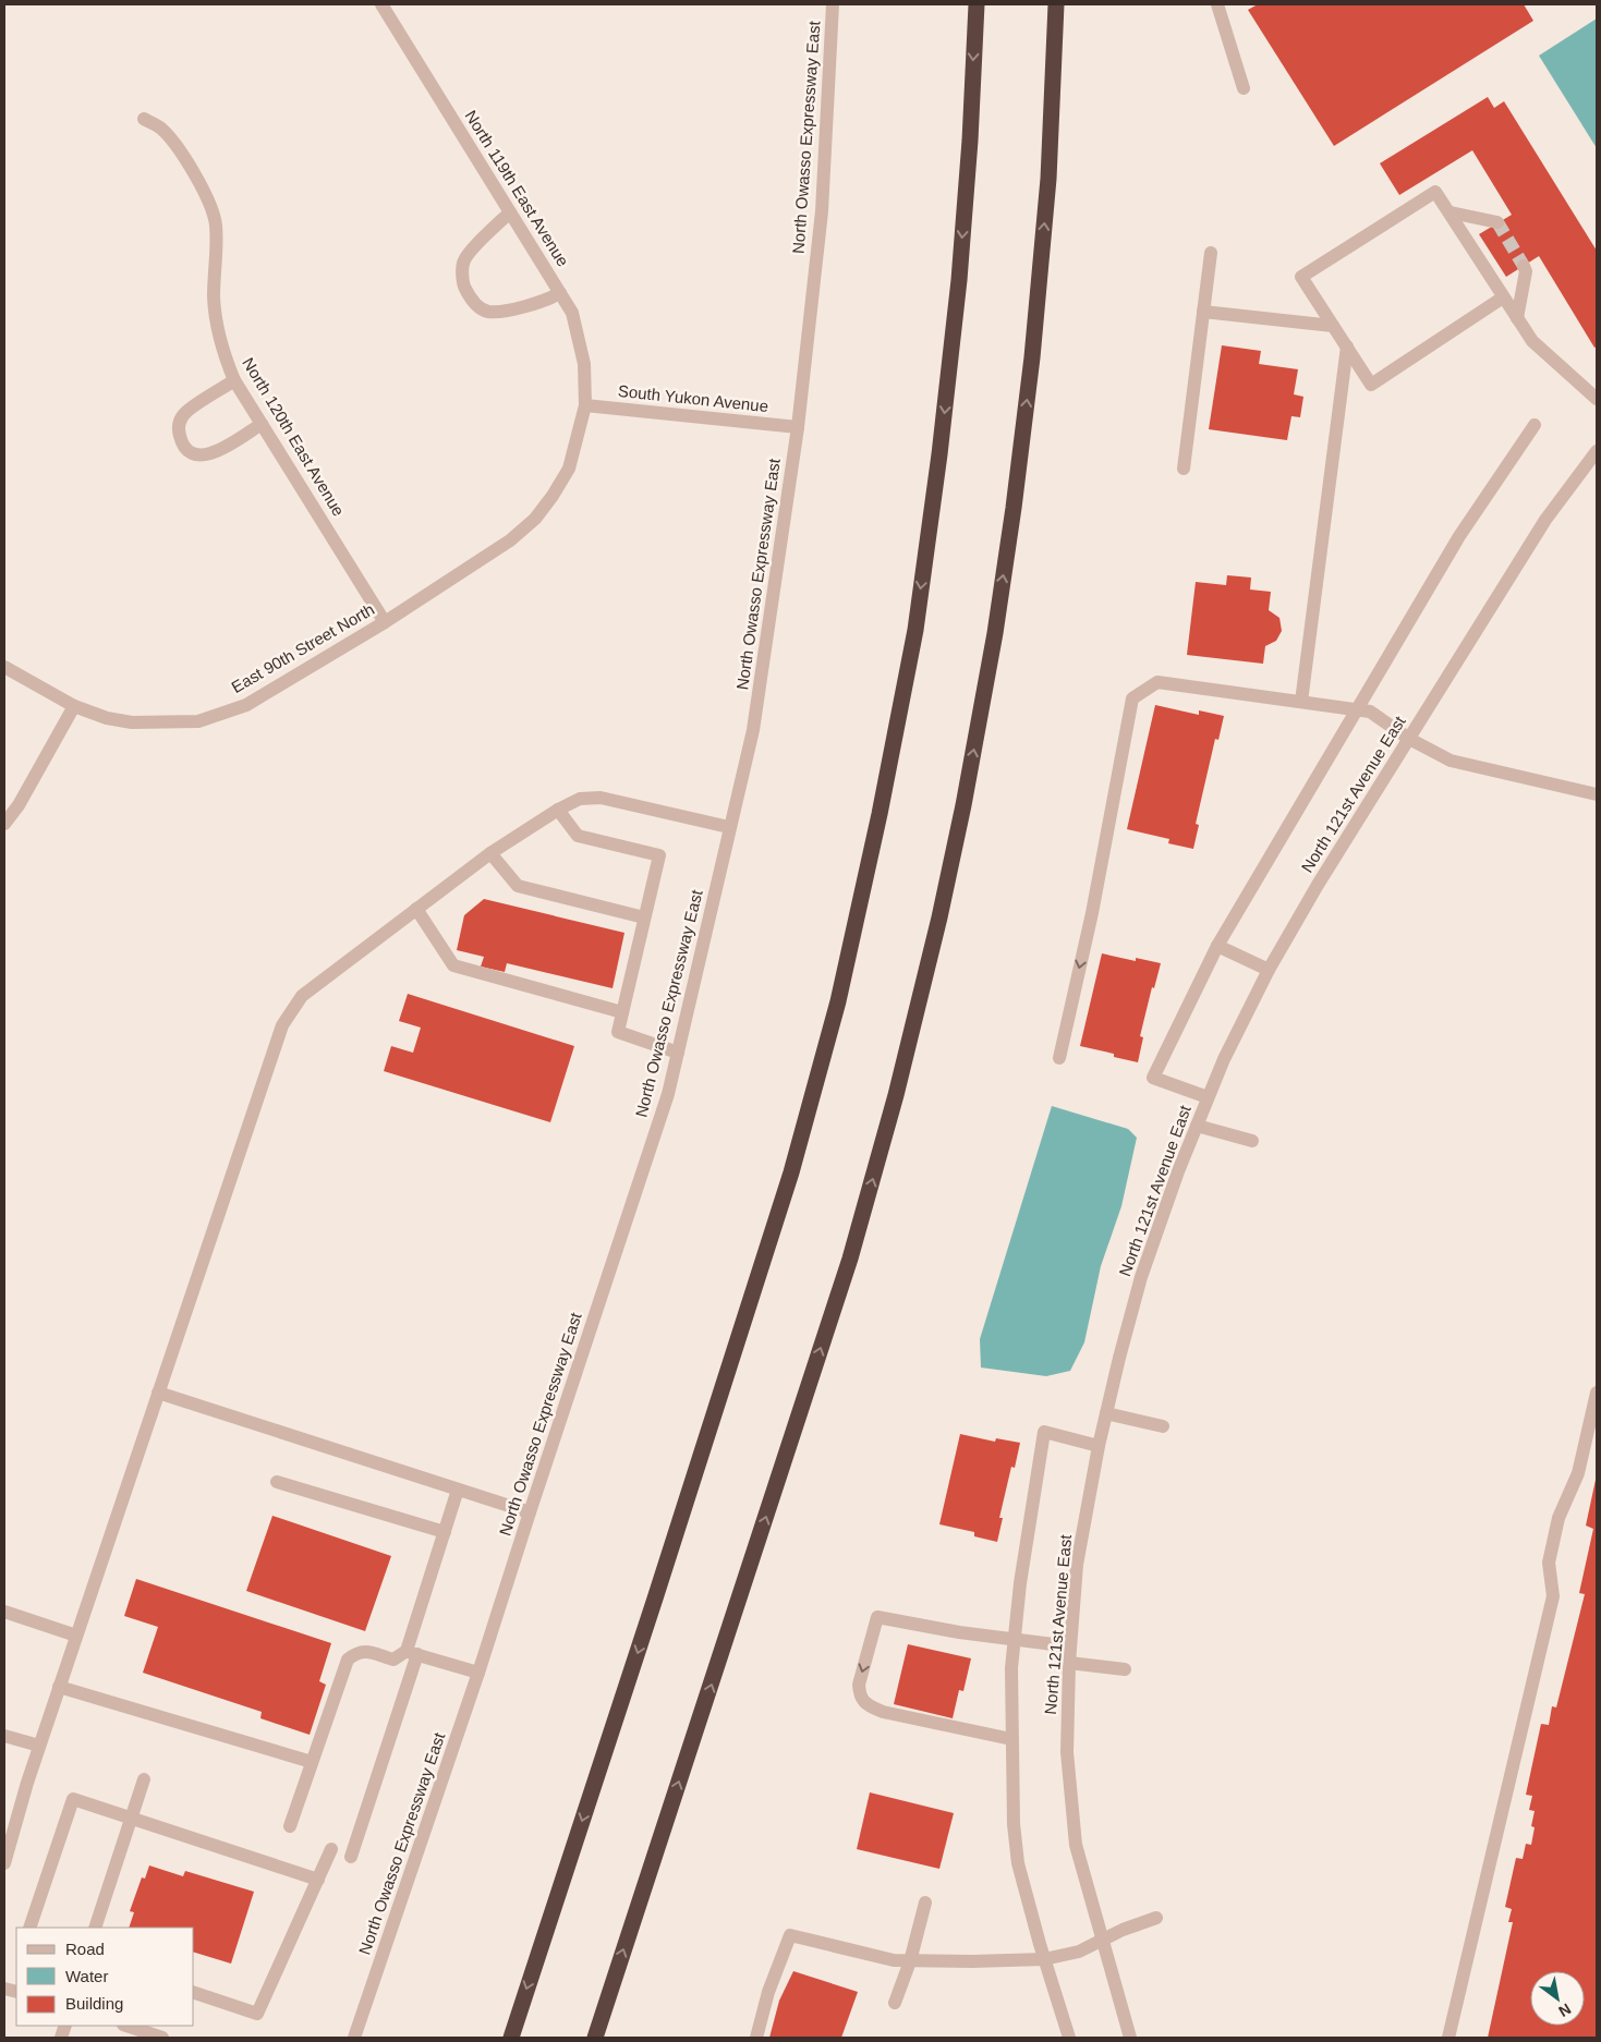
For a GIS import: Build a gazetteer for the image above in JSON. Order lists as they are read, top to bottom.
{
  "streets": {
    "street": [
      "North Owasso Expressway East",
      "North 119th East Avenue",
      "South Yukon Avenue",
      "North 120th East Avenue",
      "East 90th Street North",
      "North 121st Avenue East"
    ]
  },
  "crossings": [
    ["North Owasso Expressway East", "South Yukon Avenue"],
    ["North 119th East Avenue", "South Yukon Avenue"],
    ["North 119th East Avenue", "East 90th Street North"],
    ["South Yukon Avenue", "East 90th Street North"],
    ["North 120th East Avenue", "East 90th Street North"]
  ],
  "legend": ["Road", "Water", "Building"],
  "north": "bottom right"
}
